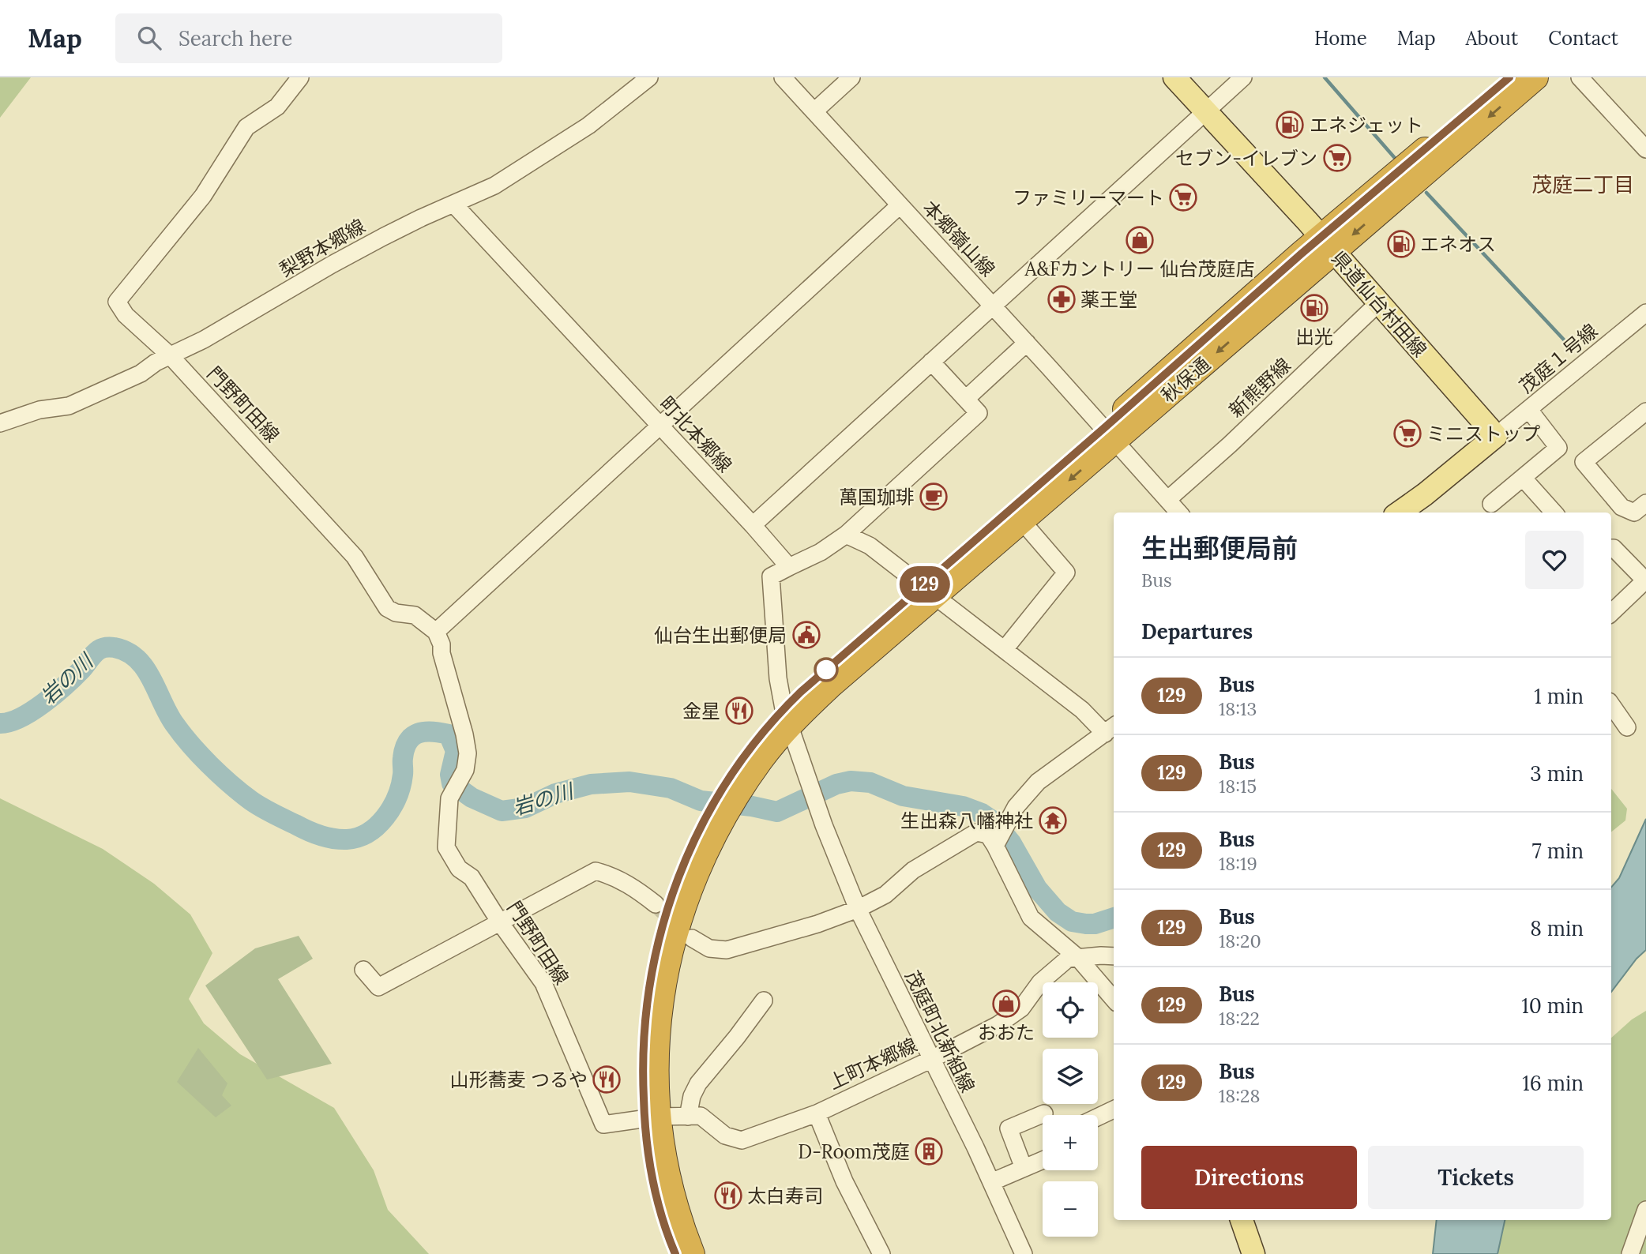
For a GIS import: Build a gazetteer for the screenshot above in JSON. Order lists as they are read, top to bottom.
{
  "streets": {
    "highway": ["秋保通"],
    "main road": ["県道仙台村田線"],
    "street": [
      "本郷嶺山線",
      "梨野本郷線",
      "茂庭１号線",
      "新熊野線",
      "門野町田線",
      "町北本郷線",
      "茂庭町北新組線",
      "上町本郷線"
    ]
  },
  "crossings": [
    ["本郷嶺山線", "秋保通"],
    ["本郷嶺山線", "新熊野線"],
    ["梨野本郷線", "門野町田線"],
    ["梨野本郷線", "町北本郷線"],
    ["県道仙台村田線", "茂庭１号線"],
    ["県道仙台村田線", "秋保通"],
    ["県道仙台村田線", "新熊野線"],
    ["秋保通", "門野町田線"],
    ["秋保通", "茂庭町北新組線"],
    ["秋保通", "上町本郷線"],
    ["門野町田線", "上町本郷線"],
    ["町北本郷線", "茂庭町北新組線"],
    ["茂庭町北新組線", "上町本郷線"]
  ],
  "districts": ["茂庭二丁目"],
  "water": ["岩の川"],
  "places": {
    "fuel station": ["エネジェット", "エネオス", "出光"],
    "supermarket": ["セブン-イレブン", "ファミリーマート", "ミニストップ"],
    "shop": ["A&Fカントリー 仙台茂庭店", "おおた"],
    "pharmacy": ["薬王堂"],
    "cafe": ["萬国珈琲"],
    "public building": ["仙台生出郵便局"],
    "restaurant": ["金星", "山形蕎麦 つるや", "太白寿司"],
    "temple": ["生出森八幡神社"],
    "building": ["D-Room茂庭"]
  },
  "lines": ["bus line 129"],
  "page": {
    "header": "Map",
    "search": "Search here",
    "nav": [
      "Home",
      "Map",
      "About",
      "Contact"
    ],
    "on_map": "129",
    "heading": [
      ["生出郵便局前", "Bus"],
      "Departures"
    ],
    "list": [
      {
        "mark": "129",
        "name": "Bus",
        "note": "18:13",
        "value": "1 min"
      },
      {
        "mark": "129",
        "name": "Bus",
        "note": "18:15",
        "value": "3 min"
      },
      {
        "mark": "129",
        "name": "Bus",
        "note": "18:19",
        "value": "7 min"
      },
      {
        "mark": "129",
        "name": "Bus",
        "note": "18:20",
        "value": "8 min"
      },
      {
        "mark": "129",
        "name": "Bus",
        "note": "18:22",
        "value": "10 min"
      },
      {
        "mark": "129",
        "name": "Bus",
        "note": "18:28",
        "value": "16 min"
      }
    ],
    "map_buttons": ["+", "−"],
    "buttons": ["Directions", "Tickets"]
  }
}
